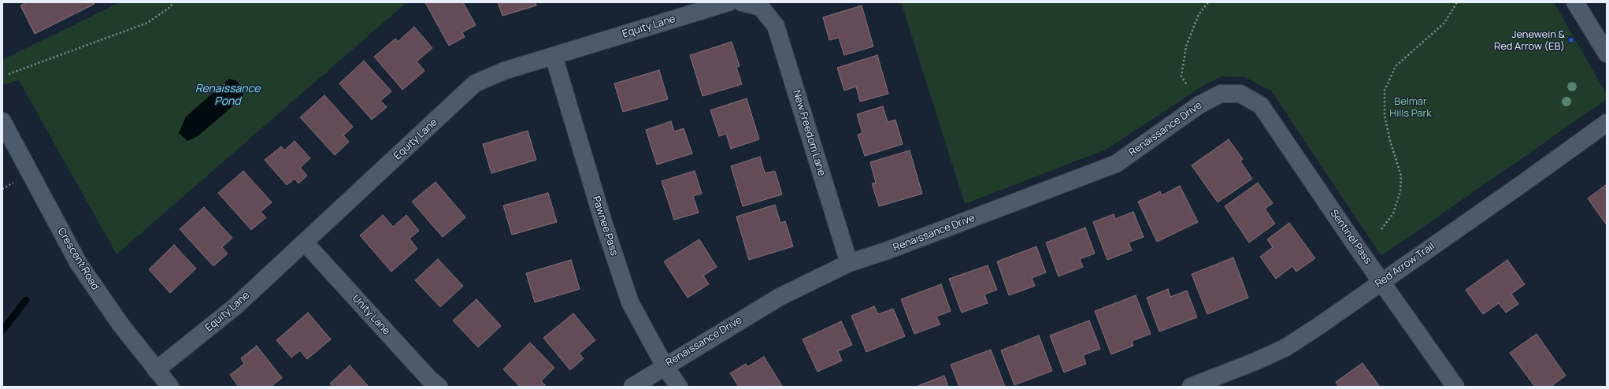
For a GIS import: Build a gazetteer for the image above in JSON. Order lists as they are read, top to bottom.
{
  "streets": {
    "street": [
      "Equity Lane",
      "Renaissance Drive",
      "New Freedom Lane",
      "Pawnee Pass",
      "Sentinel Pass",
      "Crescent Road",
      "Red Arrow Trail",
      "Unity Lane"
    ]
  },
  "crossings": [
    ["Equity Lane", "Pawnee Pass"],
    ["Equity Lane", "Crescent Road"],
    ["Equity Lane", "Unity Lane"],
    ["Renaissance Drive", "New Freedom Lane"],
    ["Renaissance Drive", "Pawnee Pass"],
    ["Renaissance Drive", "Sentinel Pass"],
    ["Sentinel Pass", "Red Arrow Trail"]
  ],
  "water": ["Renaissance Pond"],
  "parks": ["Belmar Hills Park"],
  "places": ["Jenewein & Red Arrow (EB)"]
}
